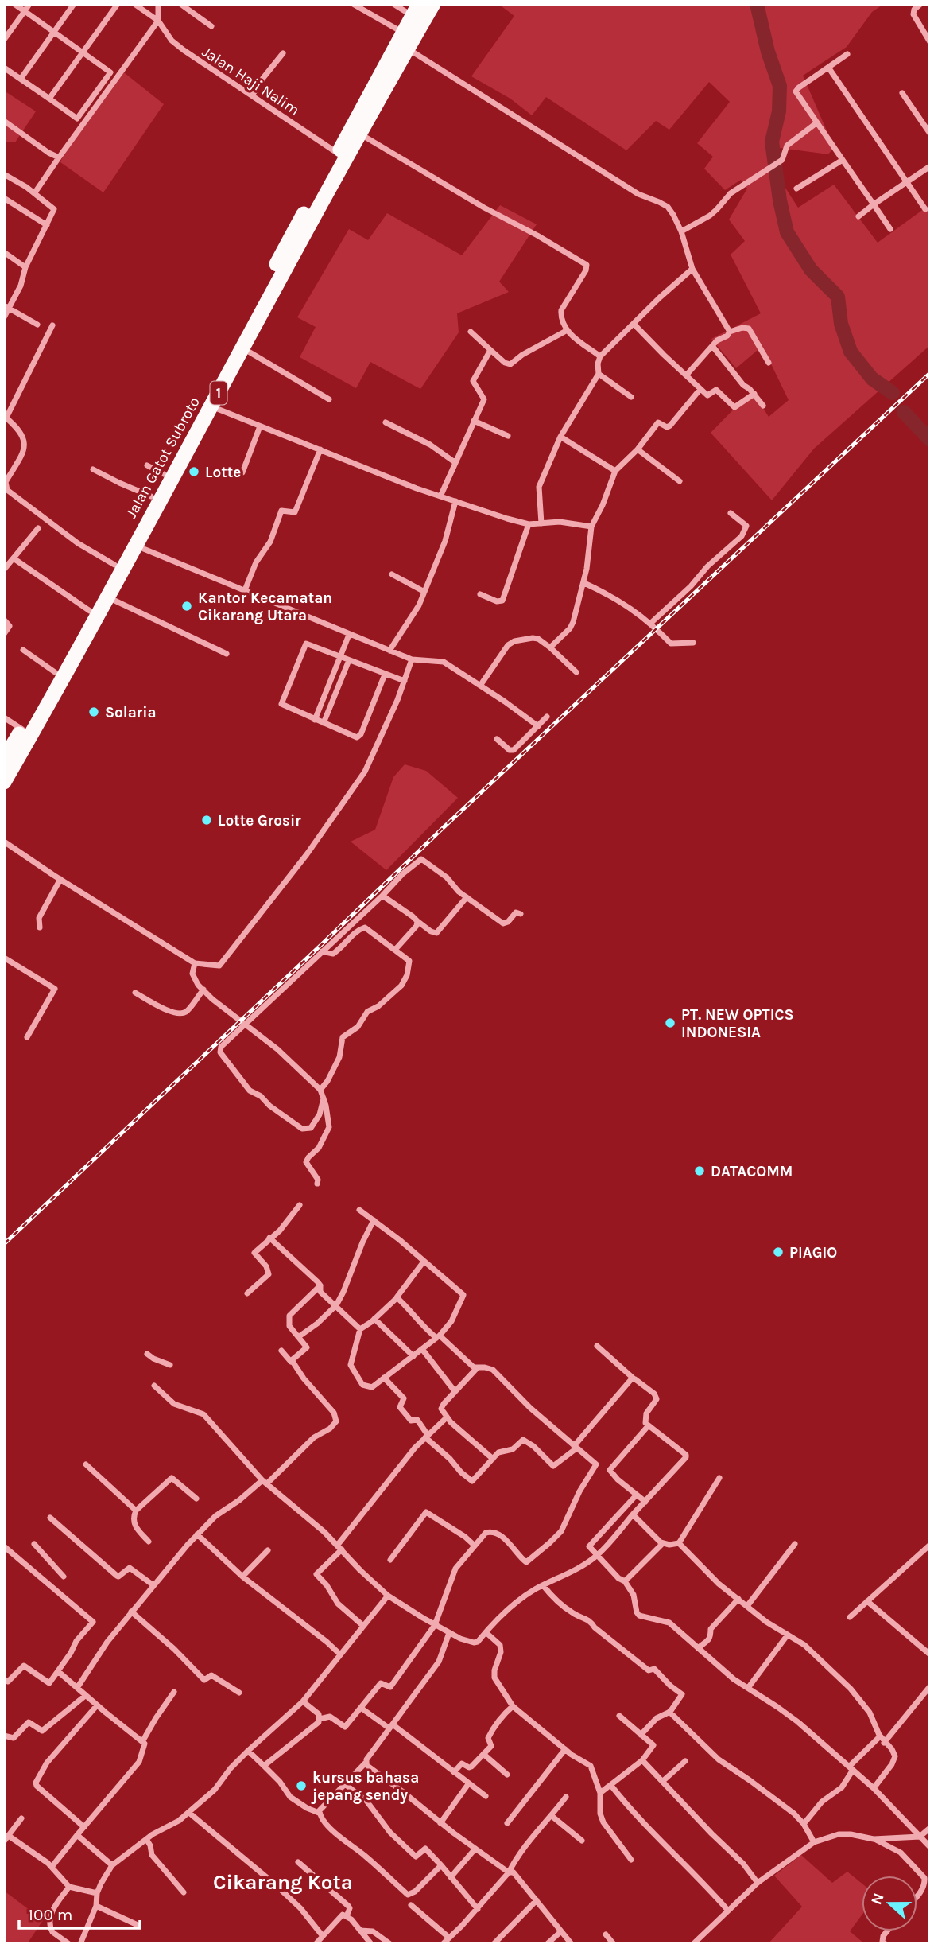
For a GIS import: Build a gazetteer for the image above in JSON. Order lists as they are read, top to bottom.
{
  "streets": {
    "highway": ["1", "Jalan Gatot Subroto"],
    "street": ["Jalan Haji Nalim"]
  },
  "crossings": [
    ["Jalan Haji Nalim", "Jalan Gatot Subroto"]
  ],
  "districts": ["Cikarang Kota"],
  "places": [
    "Lotte",
    "Kantor Kecamatan Cikarang Utara",
    "Solaria",
    "Lotte Grosir",
    "PT. NEW OPTICS INDONESIA",
    "DATACOMM",
    "PIAGIO",
    "kursus bahasa jepang sendy"
  ],
  "scale_bar": "100 m",
  "north": "left"
}
